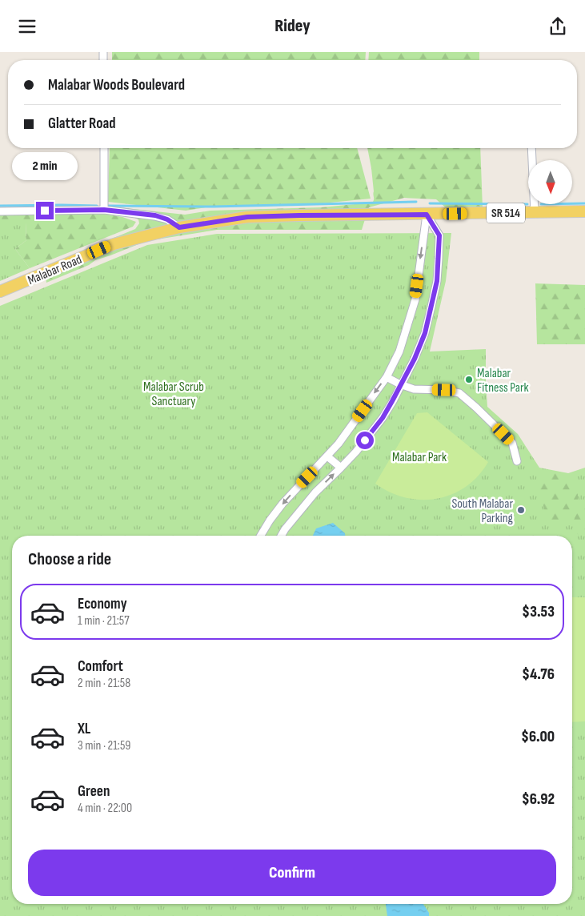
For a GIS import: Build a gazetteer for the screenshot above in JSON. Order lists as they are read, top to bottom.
{
  "streets": {
    "main road": ["SR 514", "Malabar Road"]
  },
  "parks": ["Malabar Scrub Sanctuary", "Malabar Park"],
  "places": ["Malabar Fitness Park", "South Malabar Parking"],
  "north": "bottom",
  "page": {
    "header": "Ridey",
    "banner": ["Malabar Woods Boulevard", "Glatter Road"],
    "bubble": "2 min",
    "heading": "Choose a ride",
    "list": [
      {
        "name": "Economy",
        "note": "1 min · 21:57",
        "value": "$3.53"
      },
      {
        "name": "Comfort",
        "note": "2 min · 21:58",
        "value": "$4.76"
      },
      {
        "name": "XL",
        "note": "3 min · 21:59",
        "value": "$6.00"
      },
      {
        "name": "Green",
        "note": "4 min · 22:00",
        "value": "$6.92"
      }
    ],
    "buttons": "Confirm"
  }
}
